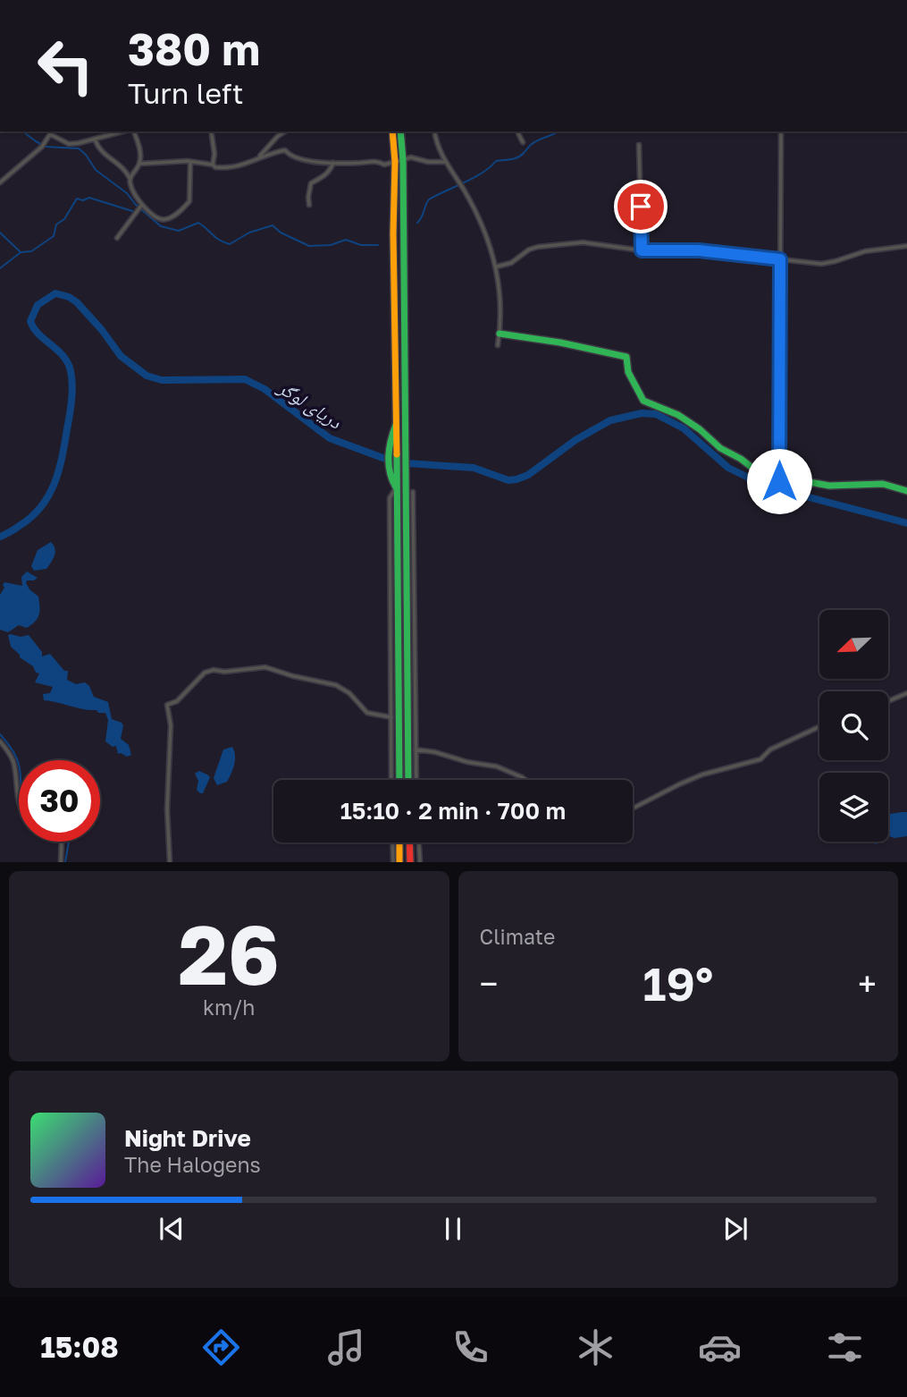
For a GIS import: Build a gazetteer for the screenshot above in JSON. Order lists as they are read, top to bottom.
{
  "water": ["دریای لوگر"],
  "north": "bottom left",
  "page": {
    "turn": ["380 m", "Turn left"],
    "limit": "30",
    "trip": "15:10 · 2 min · 700 m",
    "tile": [
      ["26", "km/h"],
      "Climate"
    ],
    "heat": ["−", "19°", "+"],
    "song": ["Night Drive", "The Halogens"],
    "tabs": "15:08"
  }
}
